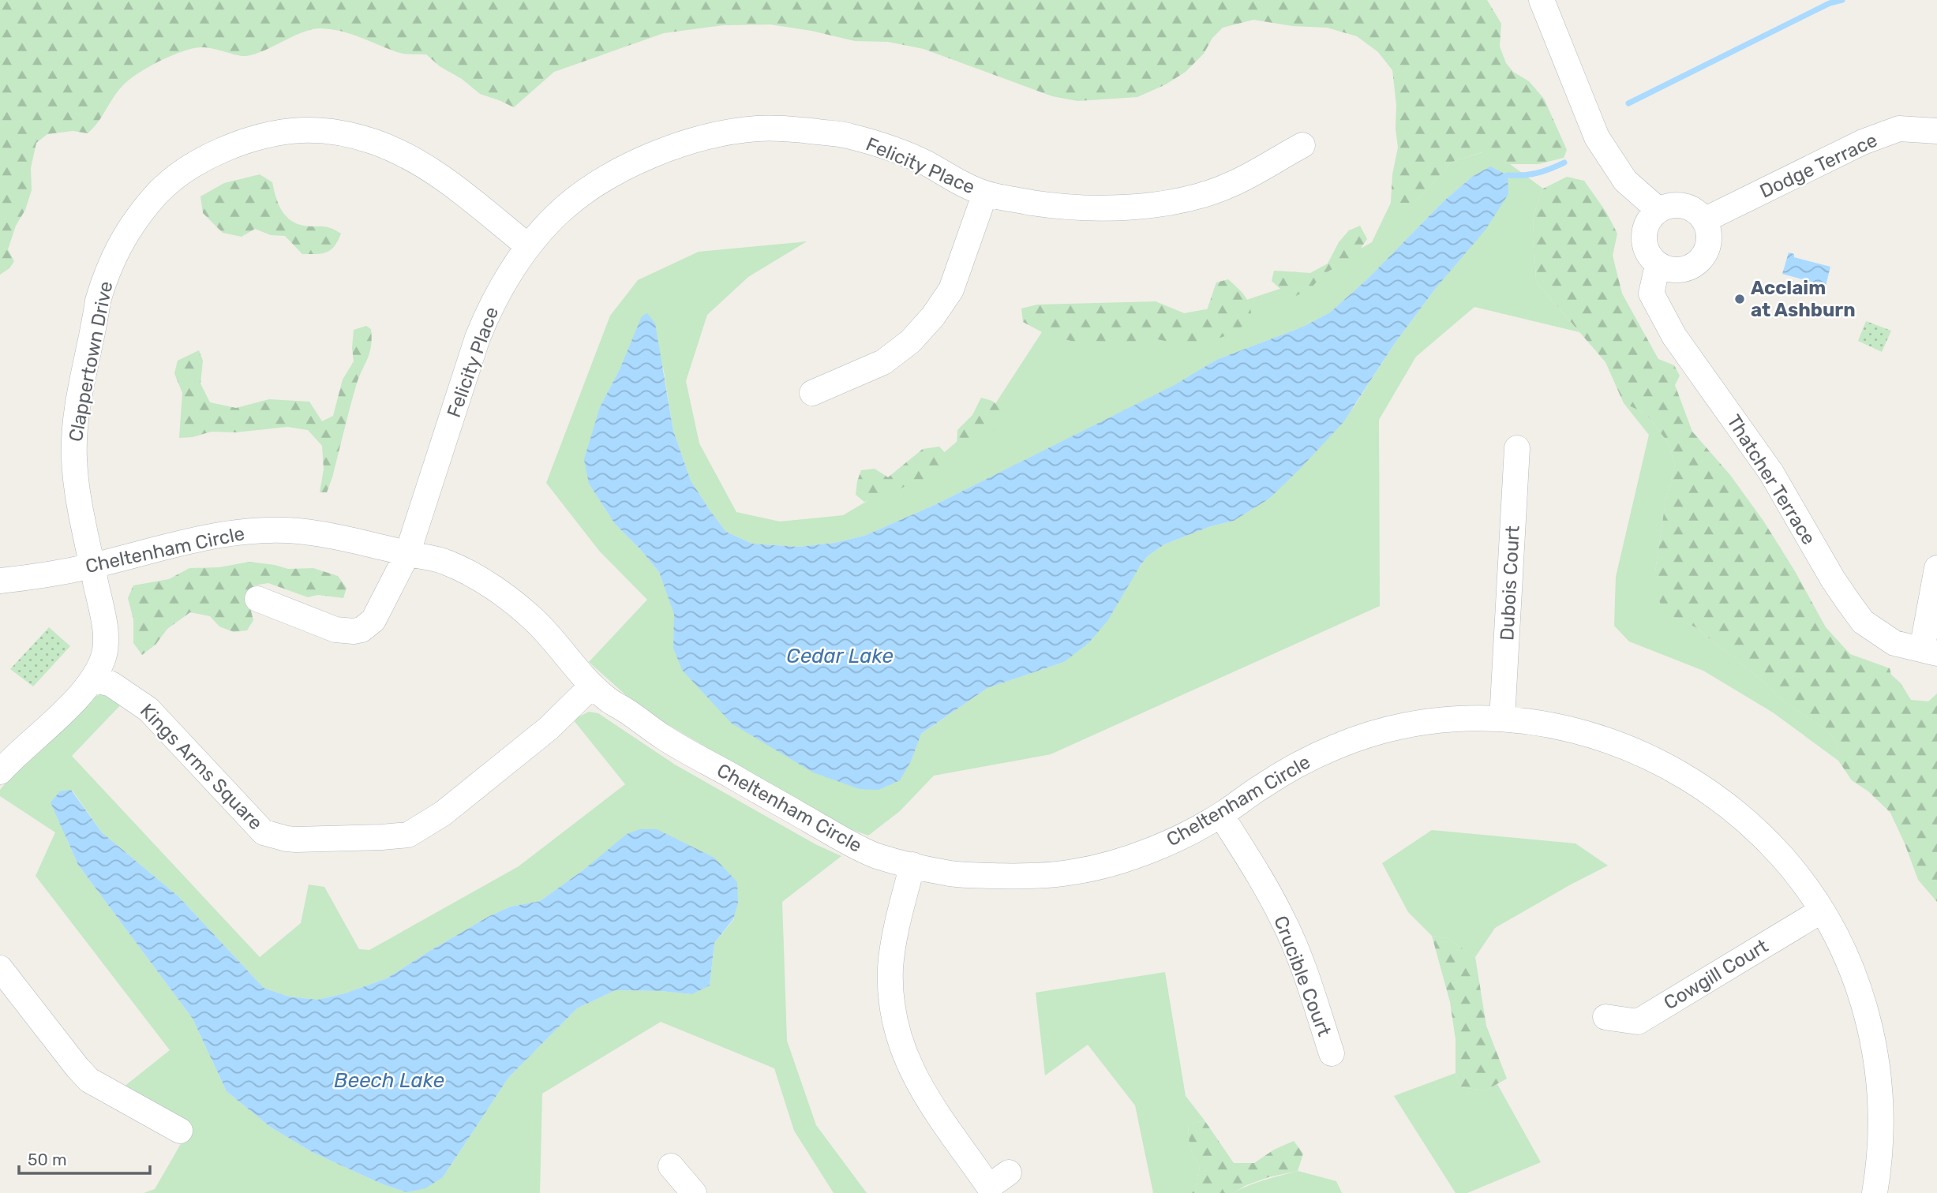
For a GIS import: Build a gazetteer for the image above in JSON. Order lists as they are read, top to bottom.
{
  "streets": {
    "street": [
      "Felicity Place",
      "Dodge Terrace",
      "Clappertown Drive",
      "Thatcher Terrace",
      "Cheltenham Circle",
      "Dubois Court",
      "Kings Arms Square",
      "Cowgill Court",
      "Crucible Court"
    ]
  },
  "crossings": [
    ["Felicity Place", "Clappertown Drive"],
    ["Felicity Place", "Cheltenham Circle"],
    ["Dodge Terrace", "Thatcher Terrace"],
    ["Clappertown Drive", "Cheltenham Circle"],
    ["Clappertown Drive", "Kings Arms Square"],
    ["Cheltenham Circle", "Dubois Court"],
    ["Cheltenham Circle", "Kings Arms Square"],
    ["Cheltenham Circle", "Cowgill Court"],
    ["Cheltenham Circle", "Crucible Court"]
  ],
  "water": ["Cedar Lake", "Beech Lake"],
  "places": ["Acclaim at Ashburn"],
  "scale_bar": "50 m"
}
